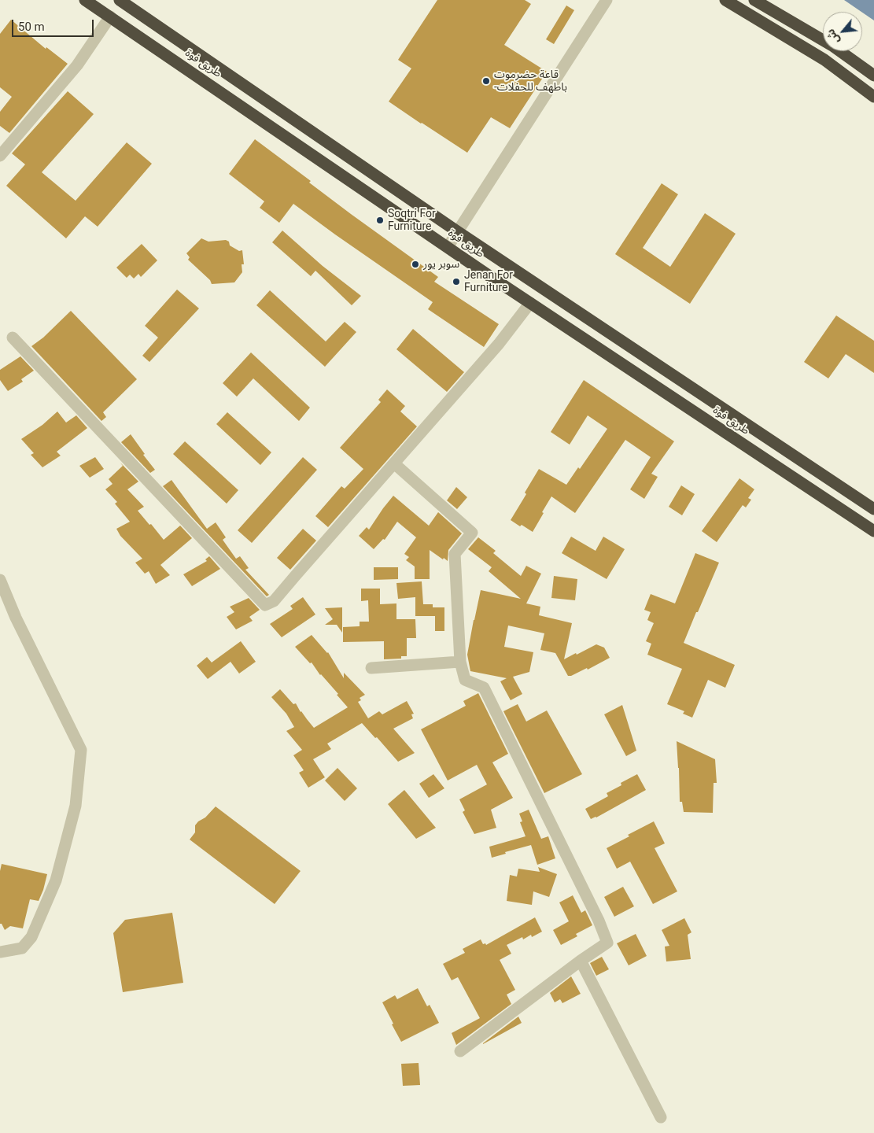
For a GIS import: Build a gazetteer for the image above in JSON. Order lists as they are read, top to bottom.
{
  "streets": {
    "highway": ["طريق فوة"]
  },
  "places": [
    "قاعة حضرموت -باطهف للحفلات",
    "Soqtri For Furniture",
    "سوبر يور",
    "Jenan For Furniture"
  ],
  "scale_bar": "50 m",
  "north": "bottom left"
}
